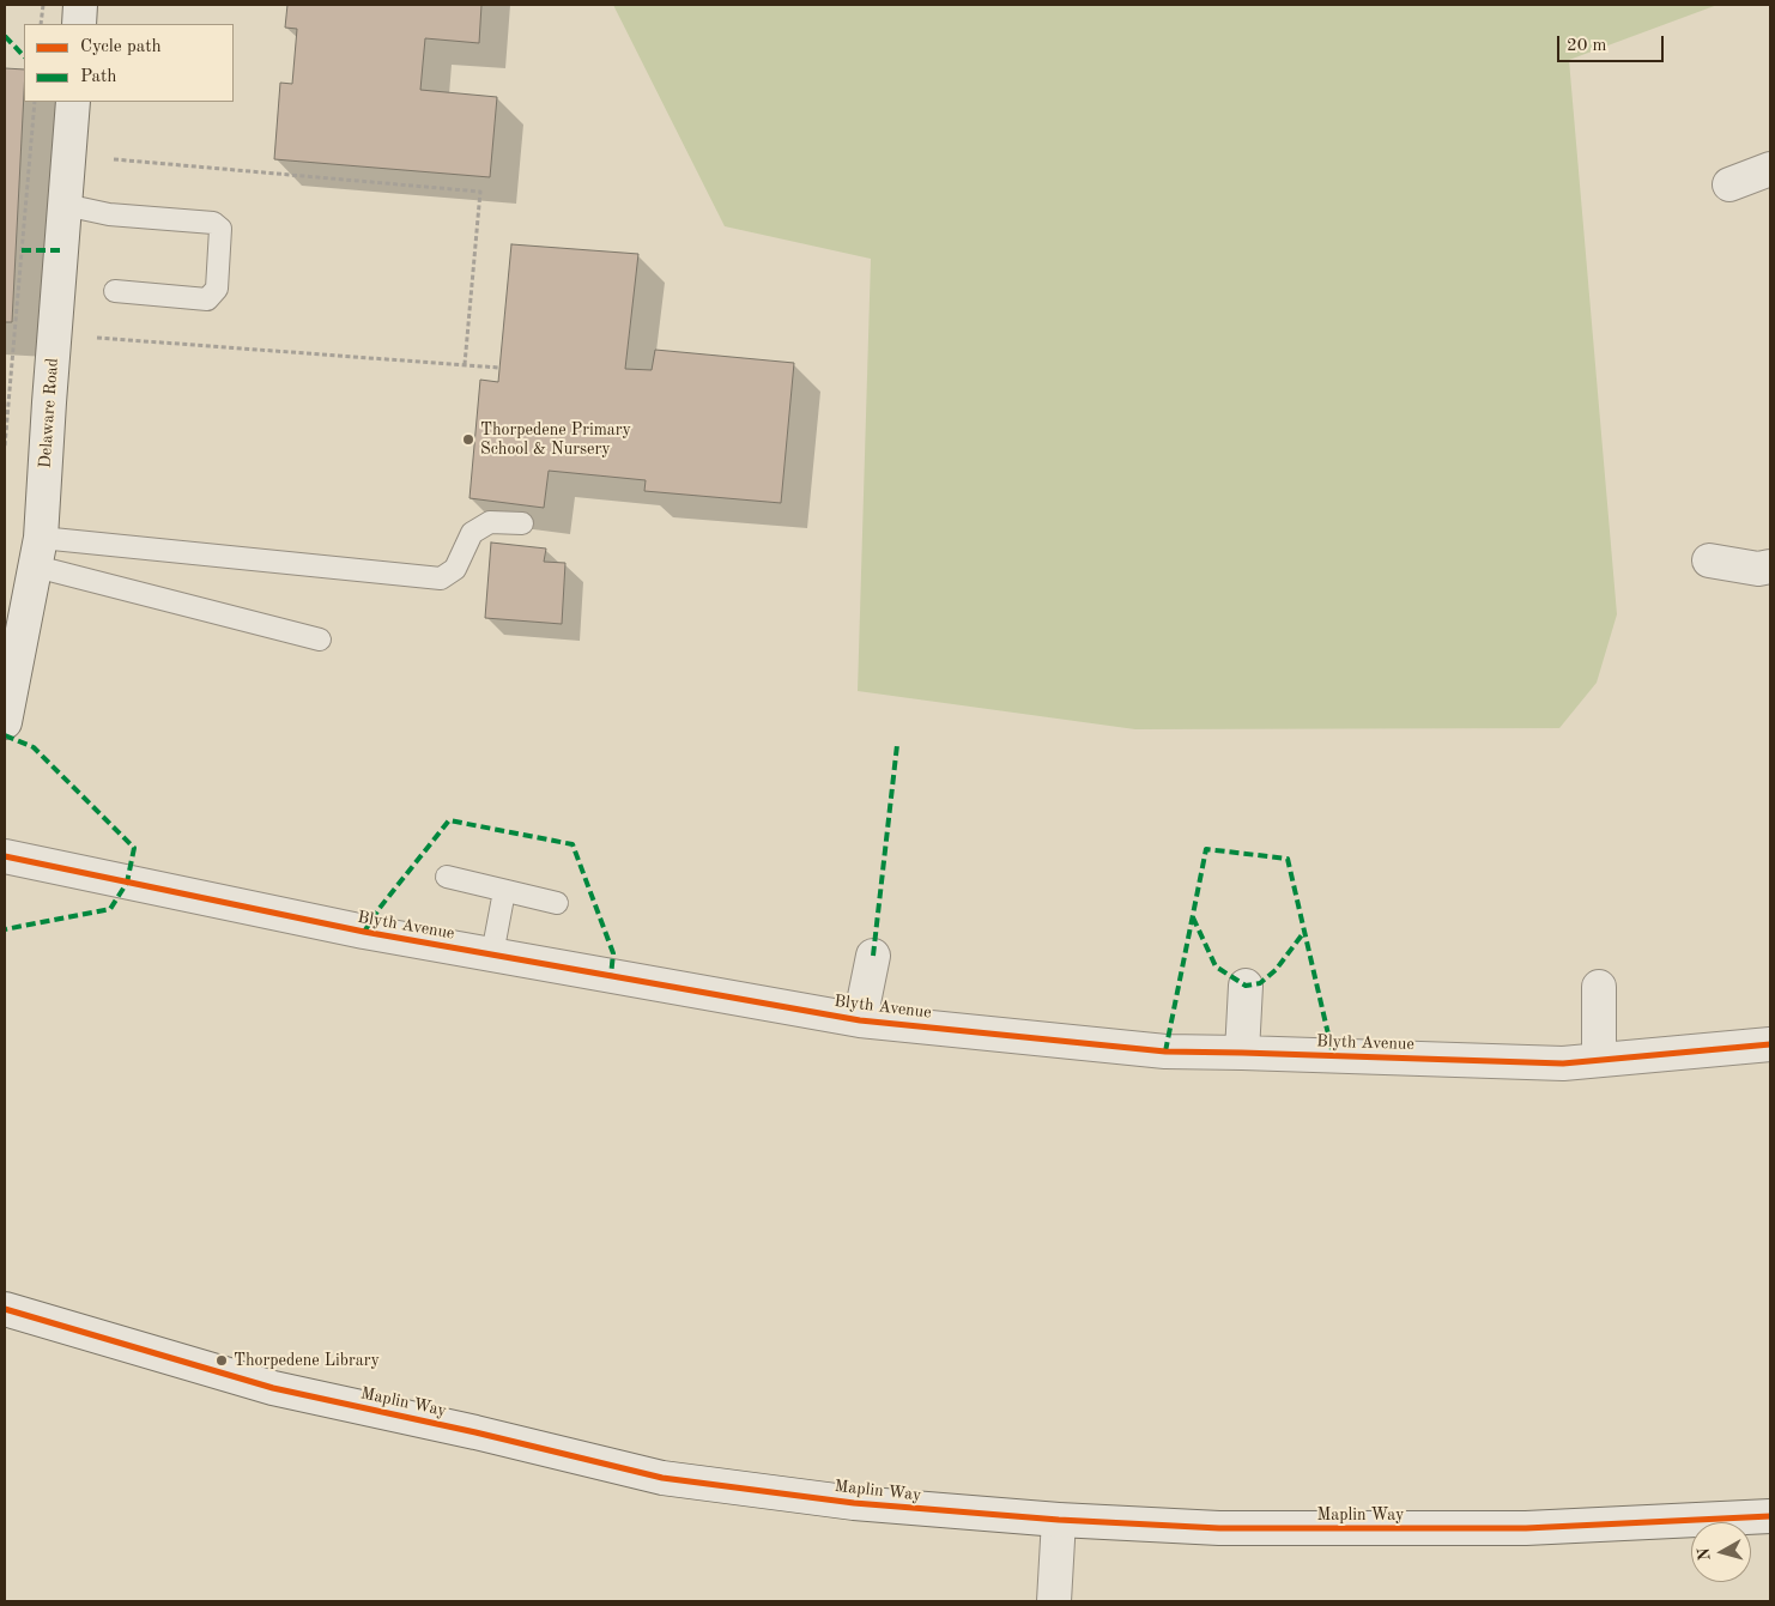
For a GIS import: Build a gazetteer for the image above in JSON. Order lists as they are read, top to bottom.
{
  "streets": {
    "street": ["Delaware Road", "Blyth Avenue", "Maplin Way"]
  },
  "places": ["Thorpedene Primary School & Nursery", "Thorpedene Library"],
  "legend": ["Cycle path", "Path"],
  "scale_bar": "20 m",
  "north": "left"
}
